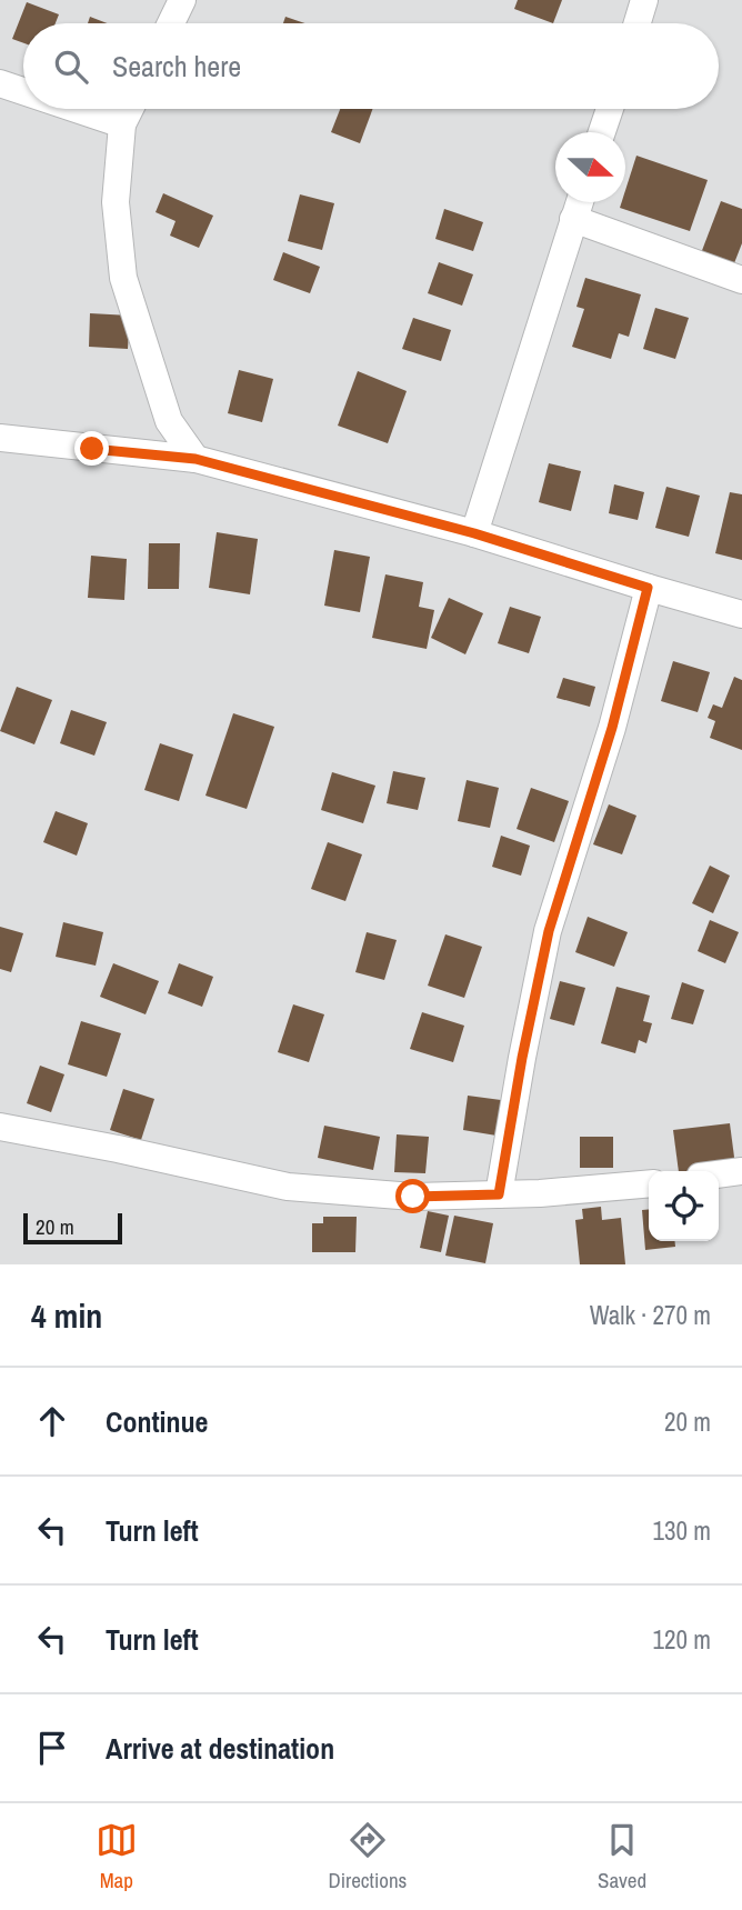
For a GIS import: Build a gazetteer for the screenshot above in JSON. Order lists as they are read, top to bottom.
{
  "scale_bar": "20 m",
  "north": "right",
  "page": {
    "search": "Search here",
    "scale": "20 m",
    "heading": ["4 min", "Walk · 270 m"],
    "list": [
      ["Continue", "20 m"],
      ["Turn left", "130 m"],
      ["Turn left", "120 m"],
      "Arrive at destination"
    ],
    "nav": ["Map", "Directions", "Saved"]
  }
}
